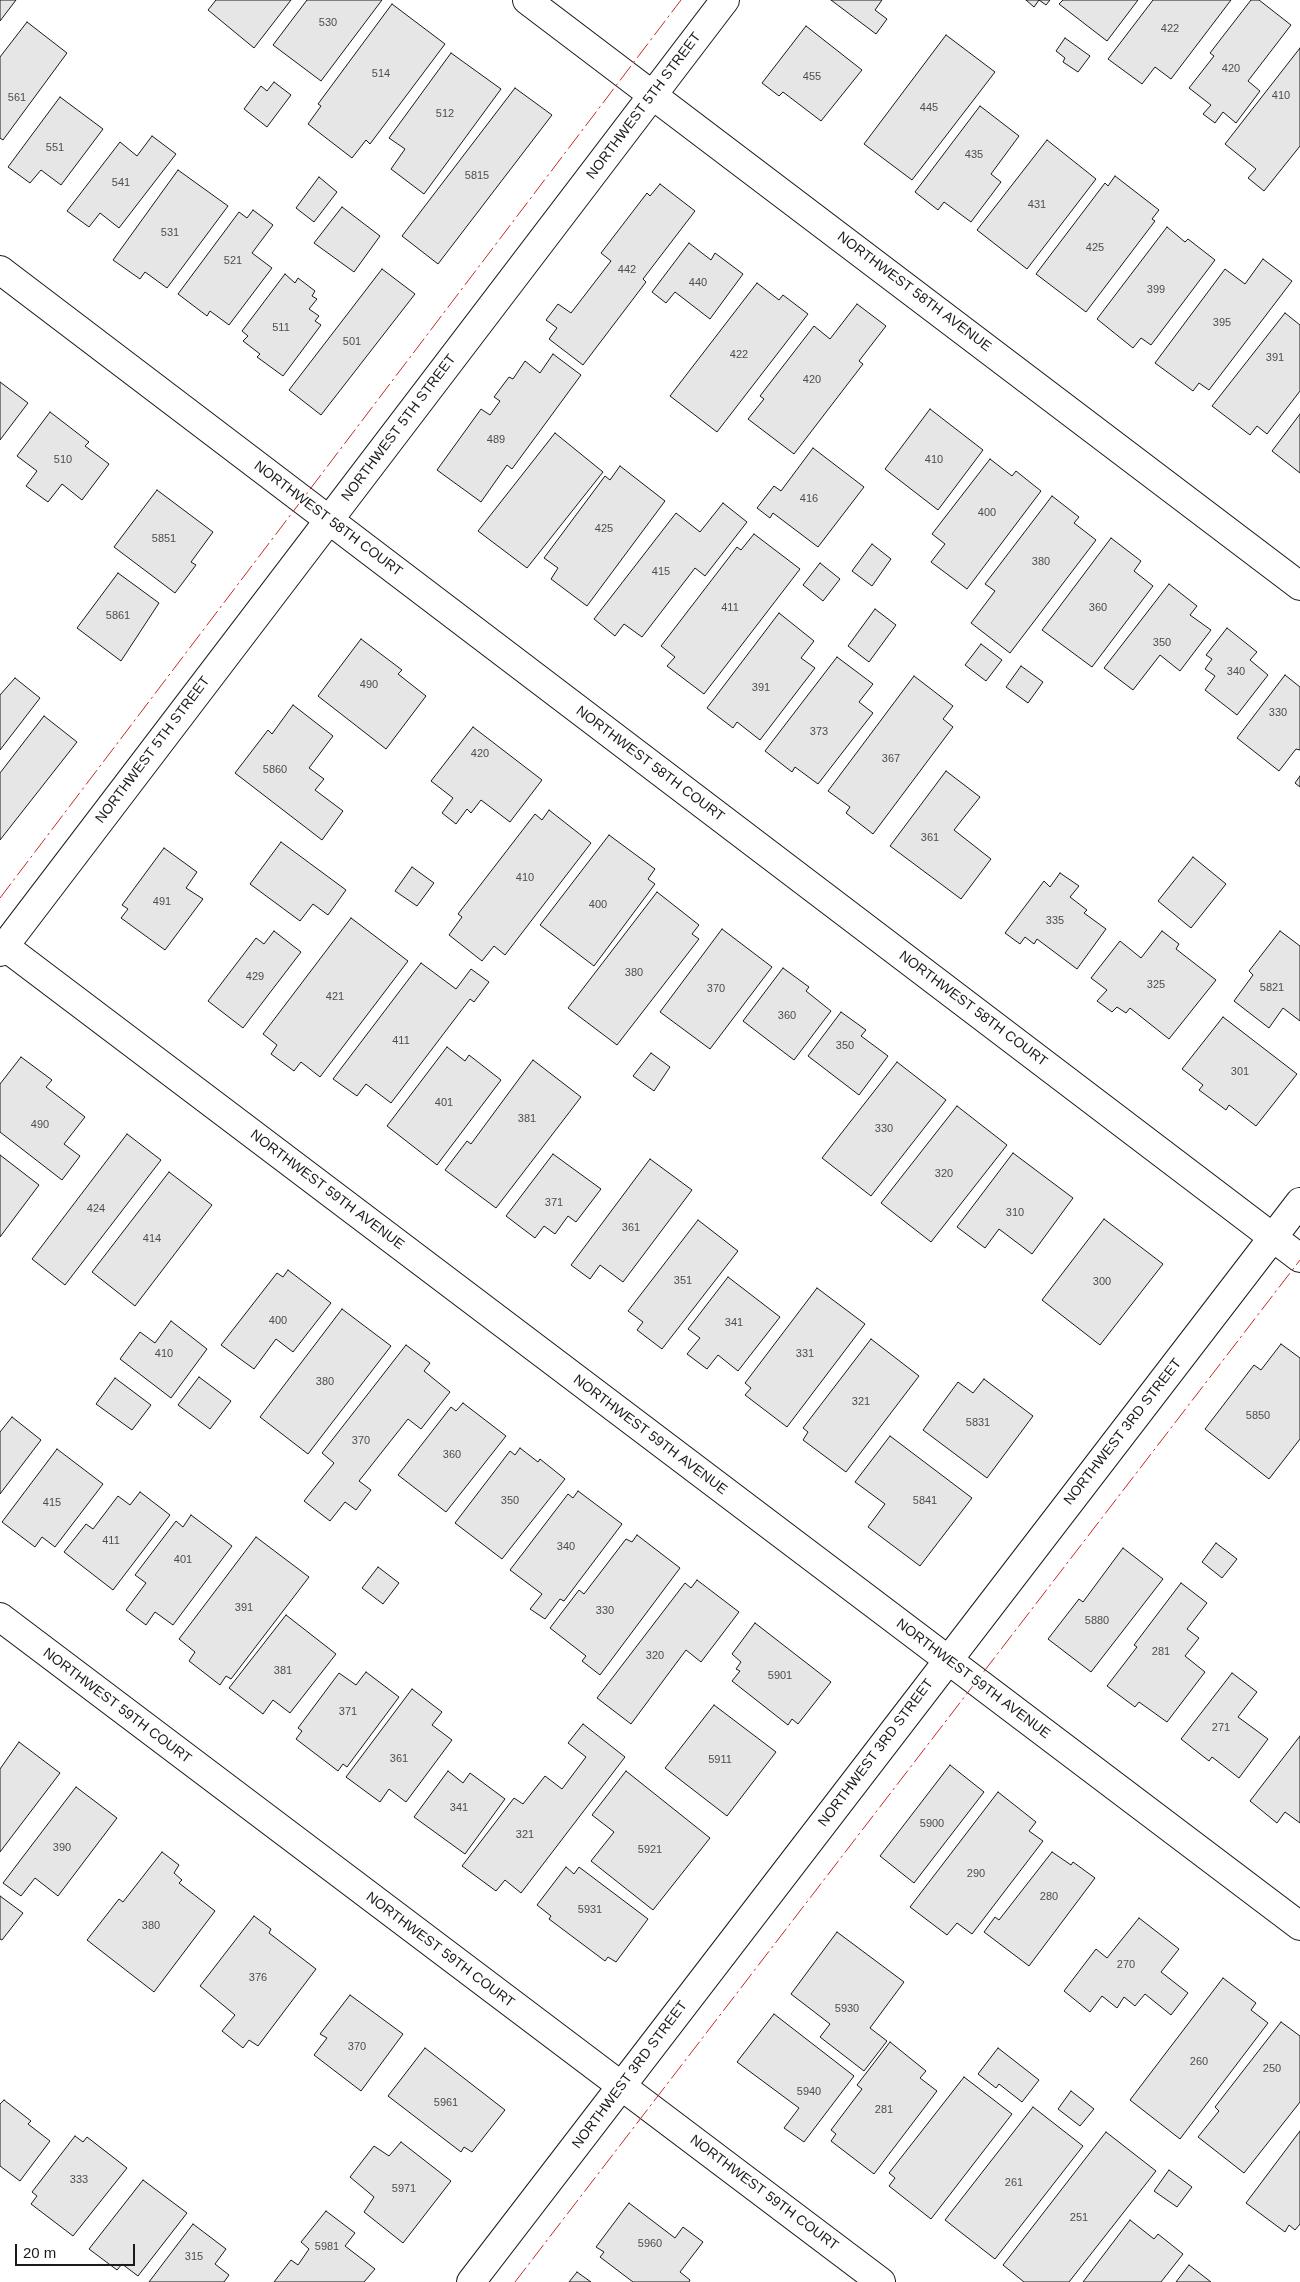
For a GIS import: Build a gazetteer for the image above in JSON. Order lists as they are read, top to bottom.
{
  "streets": {
    "street": [
      "NORTHWEST 5TH STREET",
      "NORTHWEST 58TH AVENUE",
      "NORTHWEST 58TH COURT",
      "NORTHWEST 59TH AVENUE",
      "NORTHWEST 3RD STREET",
      "NORTHWEST 59TH COURT"
    ]
  },
  "crossings": [
    ["NORTHWEST 5TH STREET", "NORTHWEST 58TH AVENUE"],
    ["NORTHWEST 5TH STREET", "NORTHWEST 58TH COURT"],
    ["NORTHWEST 5TH STREET", "NORTHWEST 59TH AVENUE"],
    ["NORTHWEST 58TH COURT", "NORTHWEST 3RD STREET"],
    ["NORTHWEST 59TH AVENUE", "NORTHWEST 3RD STREET"],
    ["NORTHWEST 3RD STREET", "NORTHWEST 59TH COURT"]
  ],
  "house_numbers": [
    "530",
    "422",
    "420",
    "514",
    "455",
    "410",
    "561",
    "445",
    "512",
    "551",
    "435",
    "5815",
    "541",
    "431",
    "531",
    "425",
    "521",
    "442",
    "440",
    "399",
    "395",
    "511",
    "501",
    "422",
    "391",
    "420",
    "489",
    "510",
    "410",
    "416",
    "400",
    "425",
    "5851",
    "380",
    "415",
    "411",
    "360",
    "5861",
    "350",
    "340",
    "490",
    "391",
    "330",
    "373",
    "420",
    "367",
    "5860",
    "361",
    "410",
    "491",
    "400",
    "335",
    "380",
    "429",
    "325",
    "5821",
    "370",
    "421",
    "360",
    "411",
    "350",
    "301",
    "401",
    "381",
    "490",
    "330",
    "320",
    "371",
    "424",
    "310",
    "361",
    "414",
    "351",
    "300",
    "400",
    "341",
    "410",
    "331",
    "380",
    "321",
    "5850",
    "5831",
    "370",
    "360",
    "350",
    "5841",
    "415",
    "411",
    "340",
    "401",
    "391",
    "330",
    "5880",
    "281",
    "320",
    "381",
    "5901",
    "371",
    "271",
    "361",
    "5911",
    "341",
    "5900",
    "321",
    "390",
    "5921",
    "290",
    "280",
    "5931",
    "380",
    "270",
    "376",
    "5930",
    "370",
    "260",
    "250",
    "5940",
    "5961",
    "281",
    "333",
    "261",
    "5971",
    "251",
    "5960",
    "5981",
    "315"
  ],
  "scale_bar": "20 m"
}
